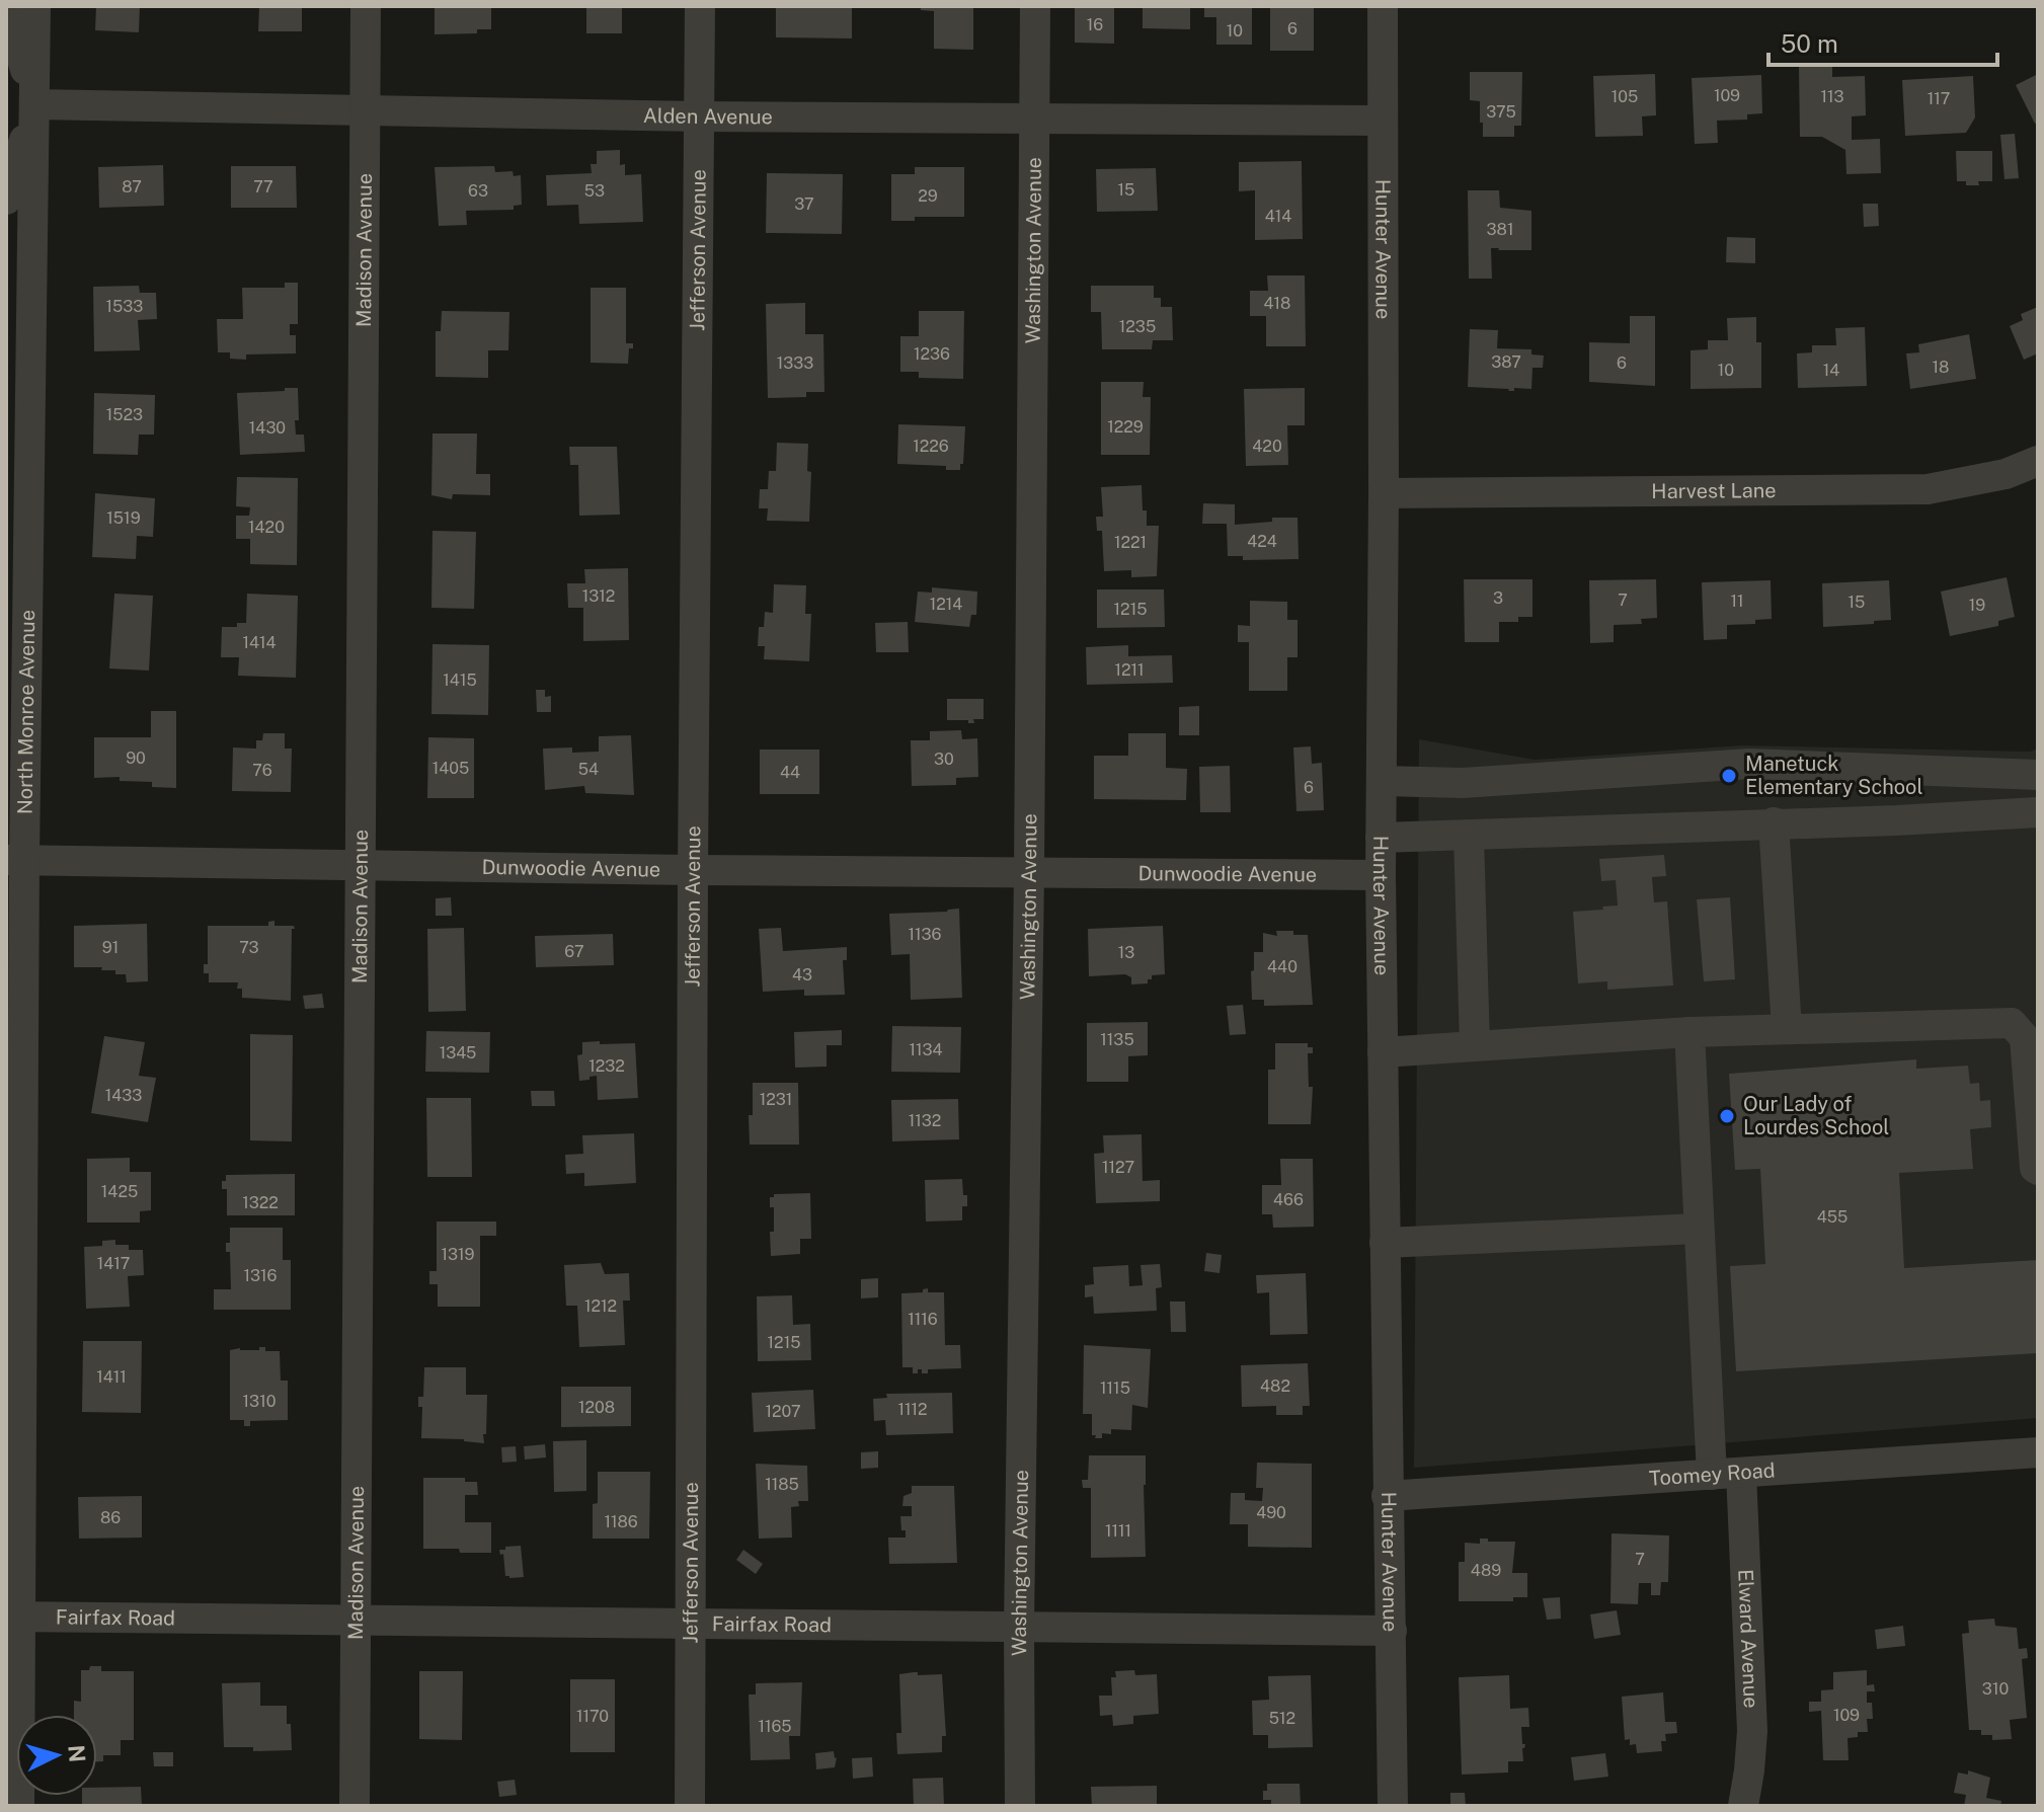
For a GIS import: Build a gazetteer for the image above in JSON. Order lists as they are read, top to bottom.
{
  "streets": {
    "street": [
      "Alden Avenue",
      "Madison Avenue",
      "Jefferson Avenue",
      "Washington Avenue",
      "Hunter Avenue",
      "Harvest Lane",
      "North Monroe Avenue",
      "Dunwoodie Avenue",
      "Toomey Road",
      "Fairfax Road",
      "Elward Avenue"
    ]
  },
  "crossings": [
    ["Alden Avenue", "Madison Avenue"],
    ["Alden Avenue", "Jefferson Avenue"],
    ["Alden Avenue", "Washington Avenue"],
    ["Alden Avenue", "Hunter Avenue"],
    ["Alden Avenue", "North Monroe Avenue"],
    ["Madison Avenue", "Dunwoodie Avenue"],
    ["Madison Avenue", "Fairfax Road"],
    ["Jefferson Avenue", "Dunwoodie Avenue"],
    ["Jefferson Avenue", "Fairfax Road"],
    ["Washington Avenue", "Dunwoodie Avenue"],
    ["Washington Avenue", "Fairfax Road"],
    ["Hunter Avenue", "Harvest Lane"],
    ["Hunter Avenue", "Dunwoodie Avenue"],
    ["Hunter Avenue", "Toomey Road"],
    ["Hunter Avenue", "Fairfax Road"],
    ["North Monroe Avenue", "Dunwoodie Avenue"],
    ["North Monroe Avenue", "Fairfax Road"],
    ["Toomey Road", "Elward Avenue"]
  ],
  "places": ["Manetuck Elementary School", "Our Lady of Lourdes School"],
  "house_numbers": [
    "16",
    "6",
    "10",
    "109",
    "105",
    "113",
    "117",
    "375",
    "87",
    "77",
    "15",
    "63",
    "53",
    "29",
    "37",
    "414",
    "381",
    "418",
    "1533",
    "1235",
    "1236",
    "387",
    "1333",
    "6",
    "18",
    "10",
    "14",
    "1523",
    "1229",
    "1430",
    "1226",
    "420",
    "1519",
    "1420",
    "424",
    "1221",
    "1312",
    "3",
    "7",
    "11",
    "15",
    "1214",
    "19",
    "1215",
    "1414",
    "1211",
    "1415",
    "90",
    "30",
    "1405",
    "54",
    "76",
    "44",
    "6",
    "1136",
    "91",
    "73",
    "67",
    "13",
    "440",
    "43",
    "1135",
    "1134",
    "1345",
    "1232",
    "1433",
    "1231",
    "1132",
    "1127",
    "1425",
    "466",
    "1322",
    "455",
    "1319",
    "1417",
    "1316",
    "1212",
    "1116",
    "1215",
    "1411",
    "482",
    "1115",
    "1310",
    "1208",
    "1112",
    "1207",
    "1185",
    "490",
    "86",
    "1186",
    "1111",
    "7",
    "489",
    "310",
    "109",
    "1170",
    "512",
    "1165"
  ],
  "scale_bar": "50 m",
  "north": "right"
}
